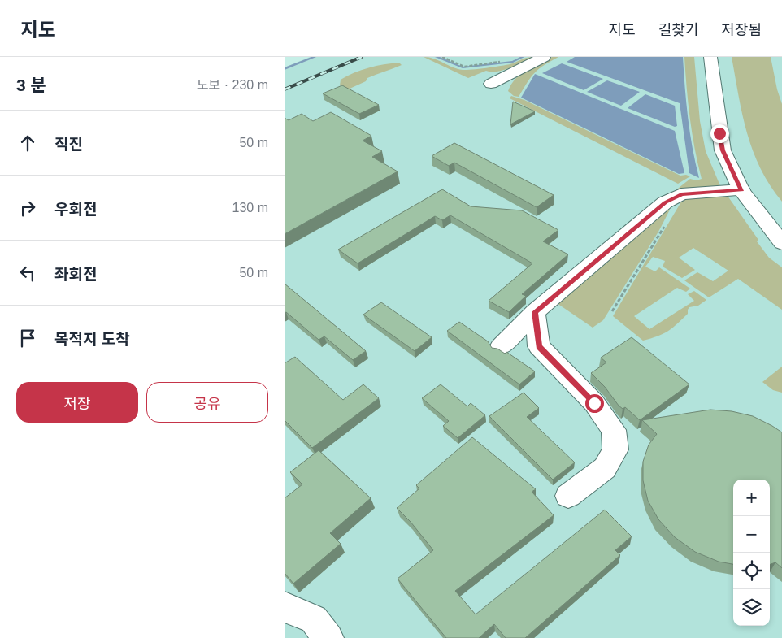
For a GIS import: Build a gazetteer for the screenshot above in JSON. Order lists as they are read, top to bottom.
{
  "page": {
    "header": "지도",
    "nav": ["지도", "길찾기", "저장됨"],
    "heading": ["3 분", "도보 · 230 m"],
    "list": [
      ["직진", "50 m"],
      ["우회전", "130 m"],
      ["좌회전", "50 m"],
      "목적지 도착"
    ],
    "buttons": ["저장", "공유"],
    "map_buttons": ["+", "−"]
  }
}
